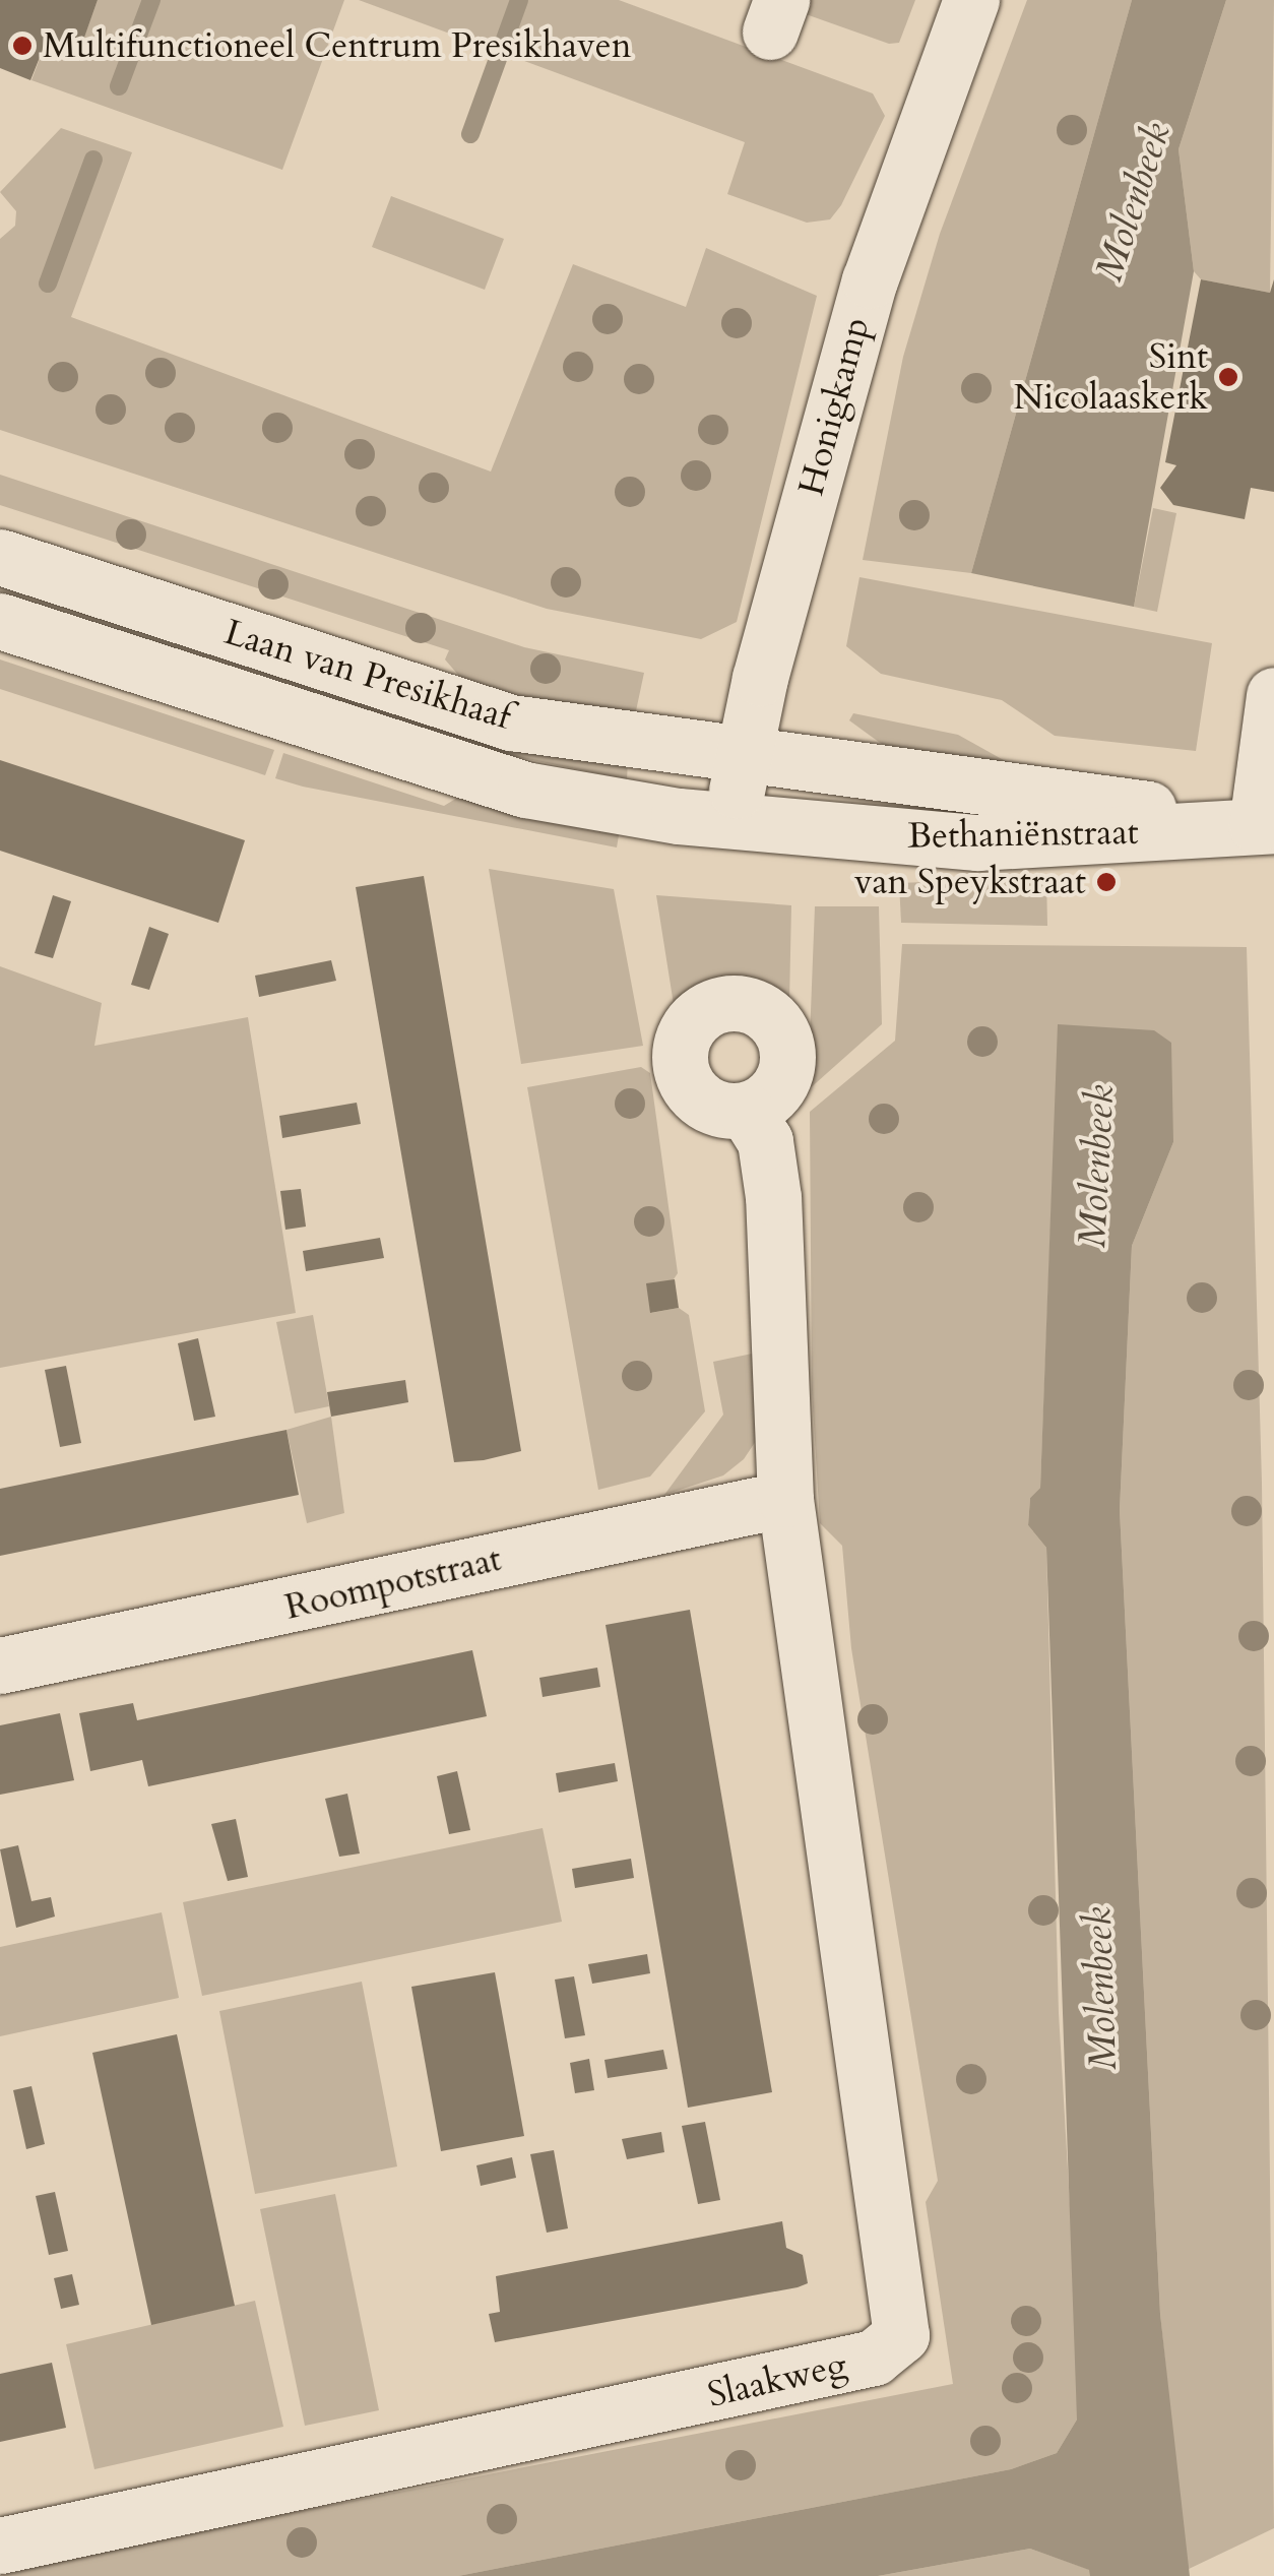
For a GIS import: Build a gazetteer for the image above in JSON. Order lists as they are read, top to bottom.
{
  "streets": {
    "street": [
      "Honigkamp",
      "Laan van Presikhaaf",
      "Bethaniënstraat",
      "Roompotstraat",
      "Slaakweg"
    ]
  },
  "crossings": [
    ["Honigkamp", "Laan van Presikhaaf"],
    ["Honigkamp", "Bethaniënstraat"],
    ["Laan van Presikhaaf", "Bethaniënstraat"],
    ["Roompotstraat", "Slaakweg"]
  ],
  "water": ["Molenbeek"],
  "places": ["Multifunctioneel Centrum Presikhaven", "Sint Nicolaaskerk", "van Speykstraat"]
}
